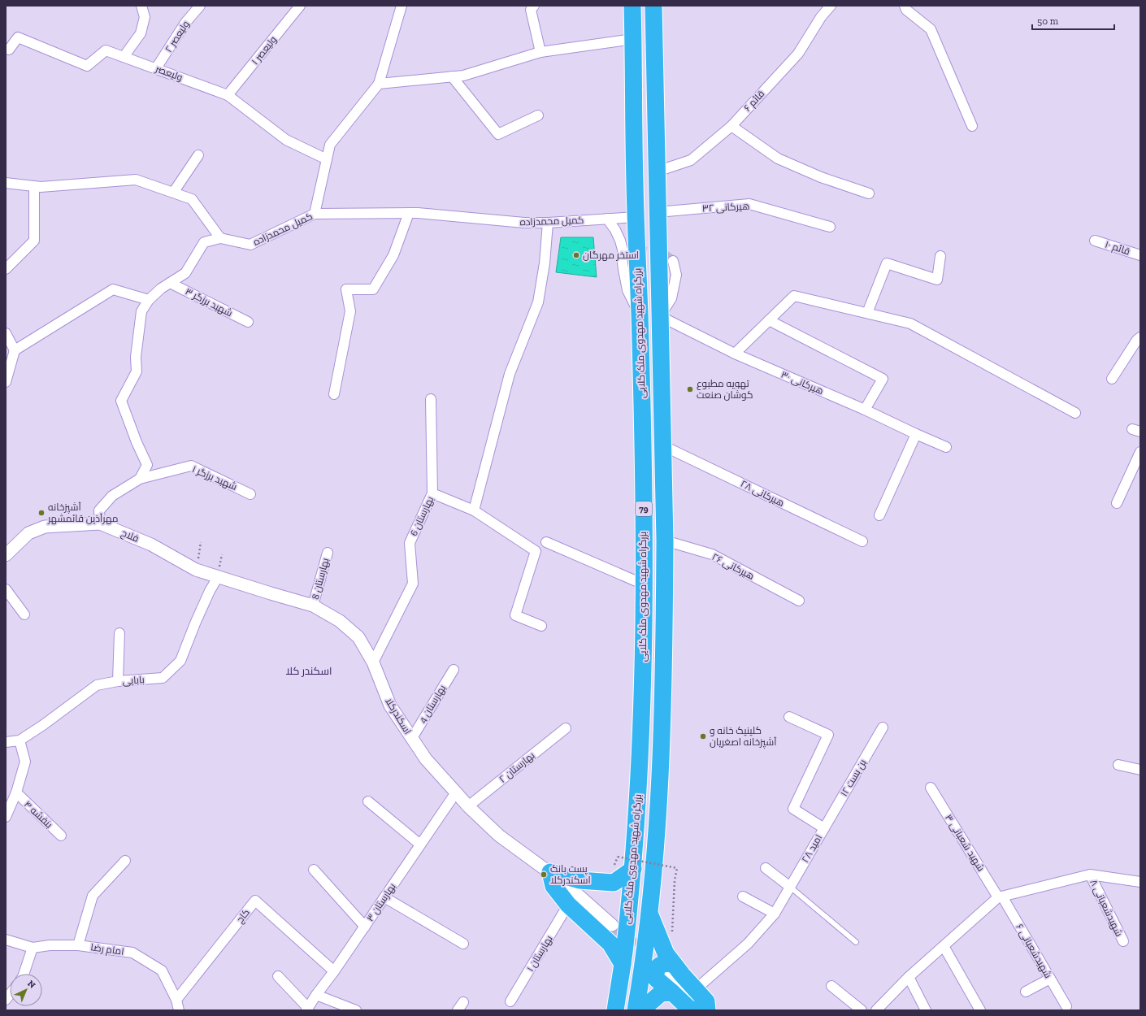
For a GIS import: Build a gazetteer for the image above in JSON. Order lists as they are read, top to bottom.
{
  "streets": {
    "highway": ["بزرگراه شهید مهدوی ملک کلایی", "79"],
    "street": [
      "ولیعصر ۲",
      "ولیعصر ۱",
      "ولیعصر",
      "قائم ۶",
      "هیرکانی ۳۲",
      "کمیل محمدزاده",
      "قائم ۱۰",
      "شهید برزگر ۳",
      "هیرکانی ۳۰",
      "شهید برزگر ۱",
      "هیرکانی ۲۸",
      "بهارستان 6",
      "فلاح",
      "هیرکانی ۲۶",
      "بهارستان 8",
      "بابایی",
      "بهارستان 4",
      "اسکندرکلا",
      "بهارستان ۲",
      "بن بست ۱۲",
      "بنفشه ۴",
      "شهید شعبانی ۳",
      "امید ۲۸",
      "بهارستان ۳",
      "شهیدشعبانی ۸",
      "کاج",
      "امام رضا",
      "شهیدشعبانی ۶",
      "بهارستان ۱"
    ]
  },
  "crossings": [
    ["ولیعصر ۲", "ولیعصر"],
    ["ولیعصر ۱", "ولیعصر"],
    ["قائم ۶", "بزرگراه شهید مهدوی ملک کلایی"],
    ["هیرکانی ۳۲", "بزرگراه شهید مهدوی ملک کلایی"],
    ["کمیل محمدزاده", "شهید برزگر ۳"],
    ["کمیل محمدزاده", "بزرگراه شهید مهدوی ملک کلایی"],
    ["کمیل محمدزاده", "شهید برزگر ۱"],
    ["بزرگراه شهید مهدوی ملک کلایی", "هیرکانی ۳۰"],
    ["بزرگراه شهید مهدوی ملک کلایی", "هیرکانی ۲۸"],
    ["بزرگراه شهید مهدوی ملک کلایی", "هیرکانی ۲۶"],
    ["شهید برزگر ۱", "فلاح"],
    ["بهارستان 6", "اسکندرکلا"],
    ["فلاح", "بابایی"],
    ["فلاح", "اسکندرکلا"],
    ["بهارستان 8", "اسکندرکلا"],
    ["بابایی", "اسکندرکلا"],
    ["بهارستان 4", "اسکندرکلا"],
    ["اسکندرکلا", "بهارستان ۲"],
    ["اسکندرکلا", "بهارستان ۳"],
    ["بن بست ۱۲", "امید ۲۸"],
    ["شهید شعبانی ۳", "شهیدشعبانی ۶"],
    ["بهارستان ۳", "کاج"],
    ["کاج", "امام رضا"]
  ],
  "districts": ["اسکندر کلا"],
  "places": [
    "استخر مهرگان",
    "تهویه مطبوع کوشان صنعت",
    "آشپزخانه مهرآذین قائمشهر",
    "کلینیک خانه و آشپزخانه اصغریان",
    "پست بانک اسکندرکلا"
  ],
  "scale_bar": "50 m",
  "north": "top right"
}
